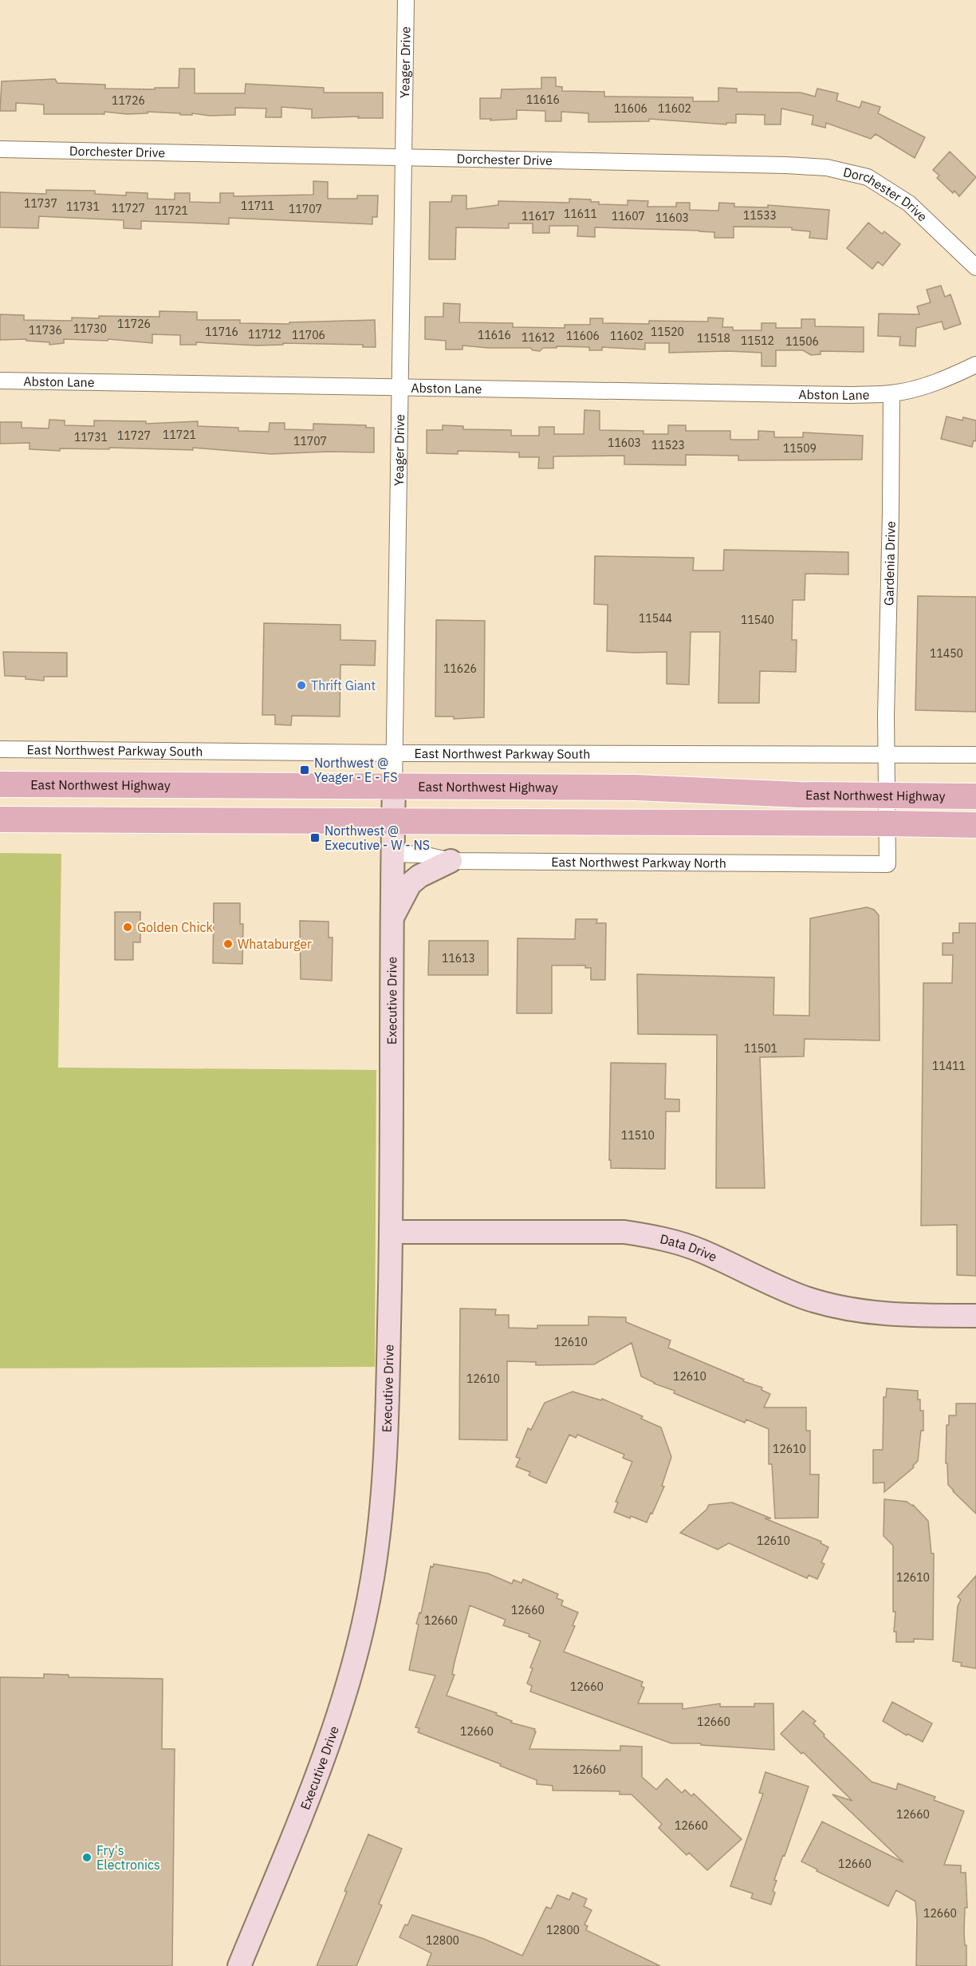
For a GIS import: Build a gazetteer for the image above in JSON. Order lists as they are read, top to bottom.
{
  "streets": {
    "main road": ["East Northwest Highway"],
    "street": [
      "Yeager Drive",
      "Dorchester Drive",
      "Abston Lane",
      "Gardenia Drive",
      "East Northwest Parkway South",
      "East Northwest Parkway North",
      "Executive Drive",
      "Data Drive"
    ]
  },
  "crossings": [
    ["Yeager Drive", "Dorchester Drive"],
    ["Yeager Drive", "Abston Lane"],
    ["Yeager Drive", "East Northwest Parkway South"],
    ["Yeager Drive", "East Northwest Highway"],
    ["Yeager Drive", "Executive Drive"],
    ["Abston Lane", "Gardenia Drive"],
    ["Gardenia Drive", "East Northwest Parkway South"],
    ["Gardenia Drive", "East Northwest Highway"],
    ["Gardenia Drive", "East Northwest Parkway North"],
    ["East Northwest Highway", "Executive Drive"],
    ["East Northwest Parkway North", "Executive Drive"],
    ["Executive Drive", "Data Drive"]
  ],
  "places": {
    "other": [
      "Thrift Giant",
      "Golden Chick",
      "Whataburger",
      "Fry's Electronics"
    ],
    "transit": ["Northwest @ Yeager - E - FS", "Northwest @ Executive - W - NS"]
  },
  "house_numbers": [
    "11616",
    "11726",
    "11606",
    "11602",
    "11737",
    "11711",
    "11731",
    "11727",
    "11707",
    "11721",
    "11611",
    "11533",
    "11617",
    "11607",
    "11603",
    "11726",
    "11730",
    "11736",
    "11716",
    "11520",
    "11712",
    "11706",
    "11616",
    "11606",
    "11602",
    "11612",
    "11518",
    "11512",
    "11506",
    "11721",
    "11727",
    "11731",
    "11707",
    "11603",
    "11523",
    "11509",
    "11544",
    "11540",
    "11450",
    "11626",
    "11613",
    "11501",
    "11411",
    "11510",
    "12610",
    "12610",
    "12610",
    "12610",
    "12610",
    "12610",
    "12660",
    "12660",
    "12660",
    "12660",
    "12660",
    "12660",
    "12660",
    "12660",
    "12660",
    "12660",
    "12800",
    "12800"
  ]
}
